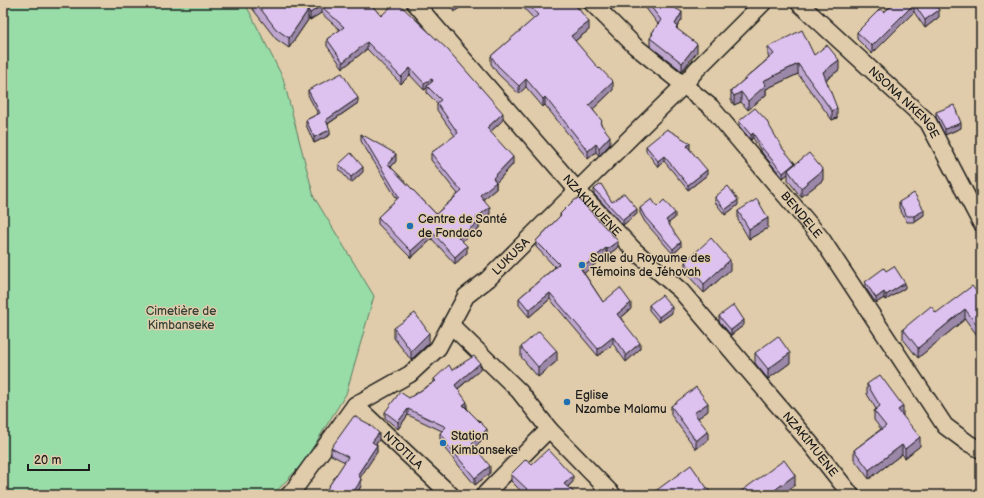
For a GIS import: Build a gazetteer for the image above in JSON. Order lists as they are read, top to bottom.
{
  "streets": {
    "street": [
      "NSONA NKENGE",
      "NZAKIMUENE",
      "BENDELE",
      "LUKUSA",
      "NTOTILA"
    ]
  },
  "crossings": [
    ["NZAKIMUENE", "LUKUSA"],
    ["BENDELE", "LUKUSA"],
    ["LUKUSA", "NTOTILA"]
  ],
  "parks": ["Cimetière de Kimbanseke"],
  "places": [
    "Centre de Santé de Fondaco",
    "Salle du Royaume des Témoins de Jéhovah",
    "Eglise Nzambe Malamu",
    "Station Kimbanseke"
  ],
  "scale_bar": "20 m"
}
